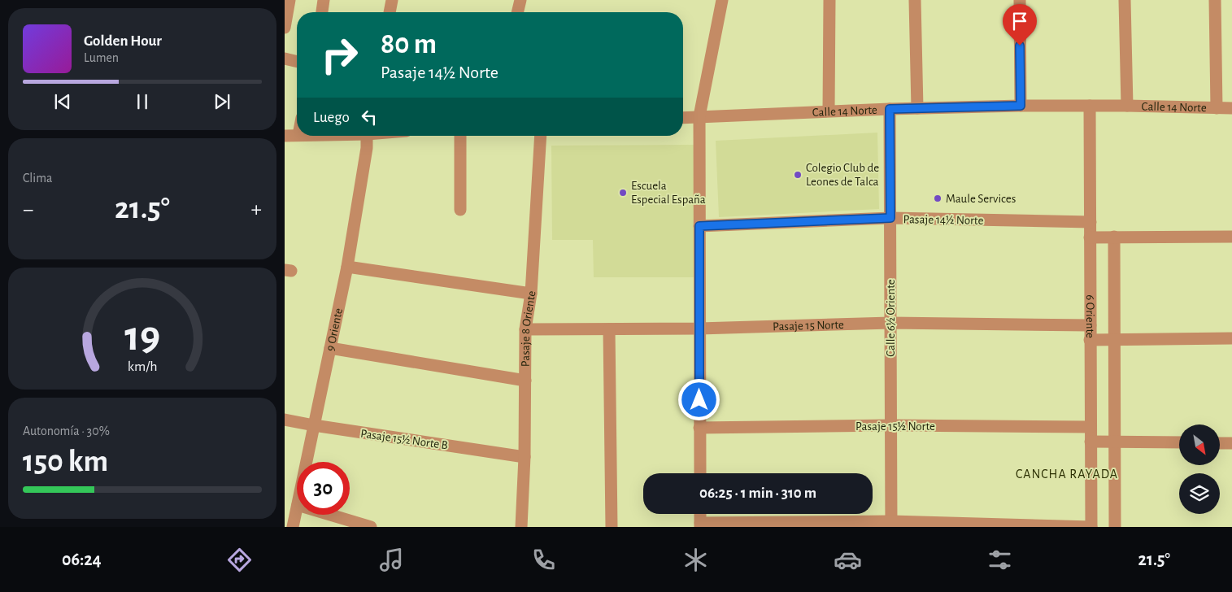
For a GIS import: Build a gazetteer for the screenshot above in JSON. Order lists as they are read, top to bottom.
{
  "streets": {
    "street": [
      "Calle 14 Norte",
      "Pasaje 14½ Norte",
      "6 Oriente",
      "Calle 6½ Oriente",
      "Pasaje 15 Norte",
      "9 Oriente",
      "Pasaje 8 Oriente",
      "Pasaje 15½ Norte",
      "Pasaje 15½ Norte B"
    ]
  },
  "crossings": [
    ["Calle 14 Norte", "6 Oriente"],
    ["Calle 14 Norte", "Calle 6½ Oriente"],
    ["Pasaje 14½ Norte", "6 Oriente"],
    ["Pasaje 14½ Norte", "Calle 6½ Oriente"],
    ["6 Oriente", "Pasaje 15 Norte"],
    ["6 Oriente", "Pasaje 15½ Norte"],
    ["Calle 6½ Oriente", "Pasaje 15 Norte"],
    ["Calle 6½ Oriente", "Pasaje 15½ Norte"],
    ["Pasaje 15 Norte", "Pasaje 8 Oriente"],
    ["9 Oriente", "Pasaje 15½ Norte B"],
    ["Pasaje 8 Oriente", "Pasaje 15½ Norte B"]
  ],
  "districts": ["CANCHA RAYADA"],
  "places": ["Colegio Club de Leones de Talca", "Escuela Especial España", "Maule Services"],
  "north": "bottom right",
  "page": {
    "turn": ["80 m", "Pasaje 14½ Norte"],
    "song": ["Golden Hour", "Lumen"],
    "then": "Luego",
    "tile": [
      "Clima",
      ["Autonomía · 30%", "150 km"]
    ],
    "heat": ["−", "21.5°", "+"],
    "limit": "30",
    "trip": "06:25 · 1 min · 310 m",
    "tabs": ["06:24", "21.5°"],
    "gauge": ["19", "km/h"]
  }
}
